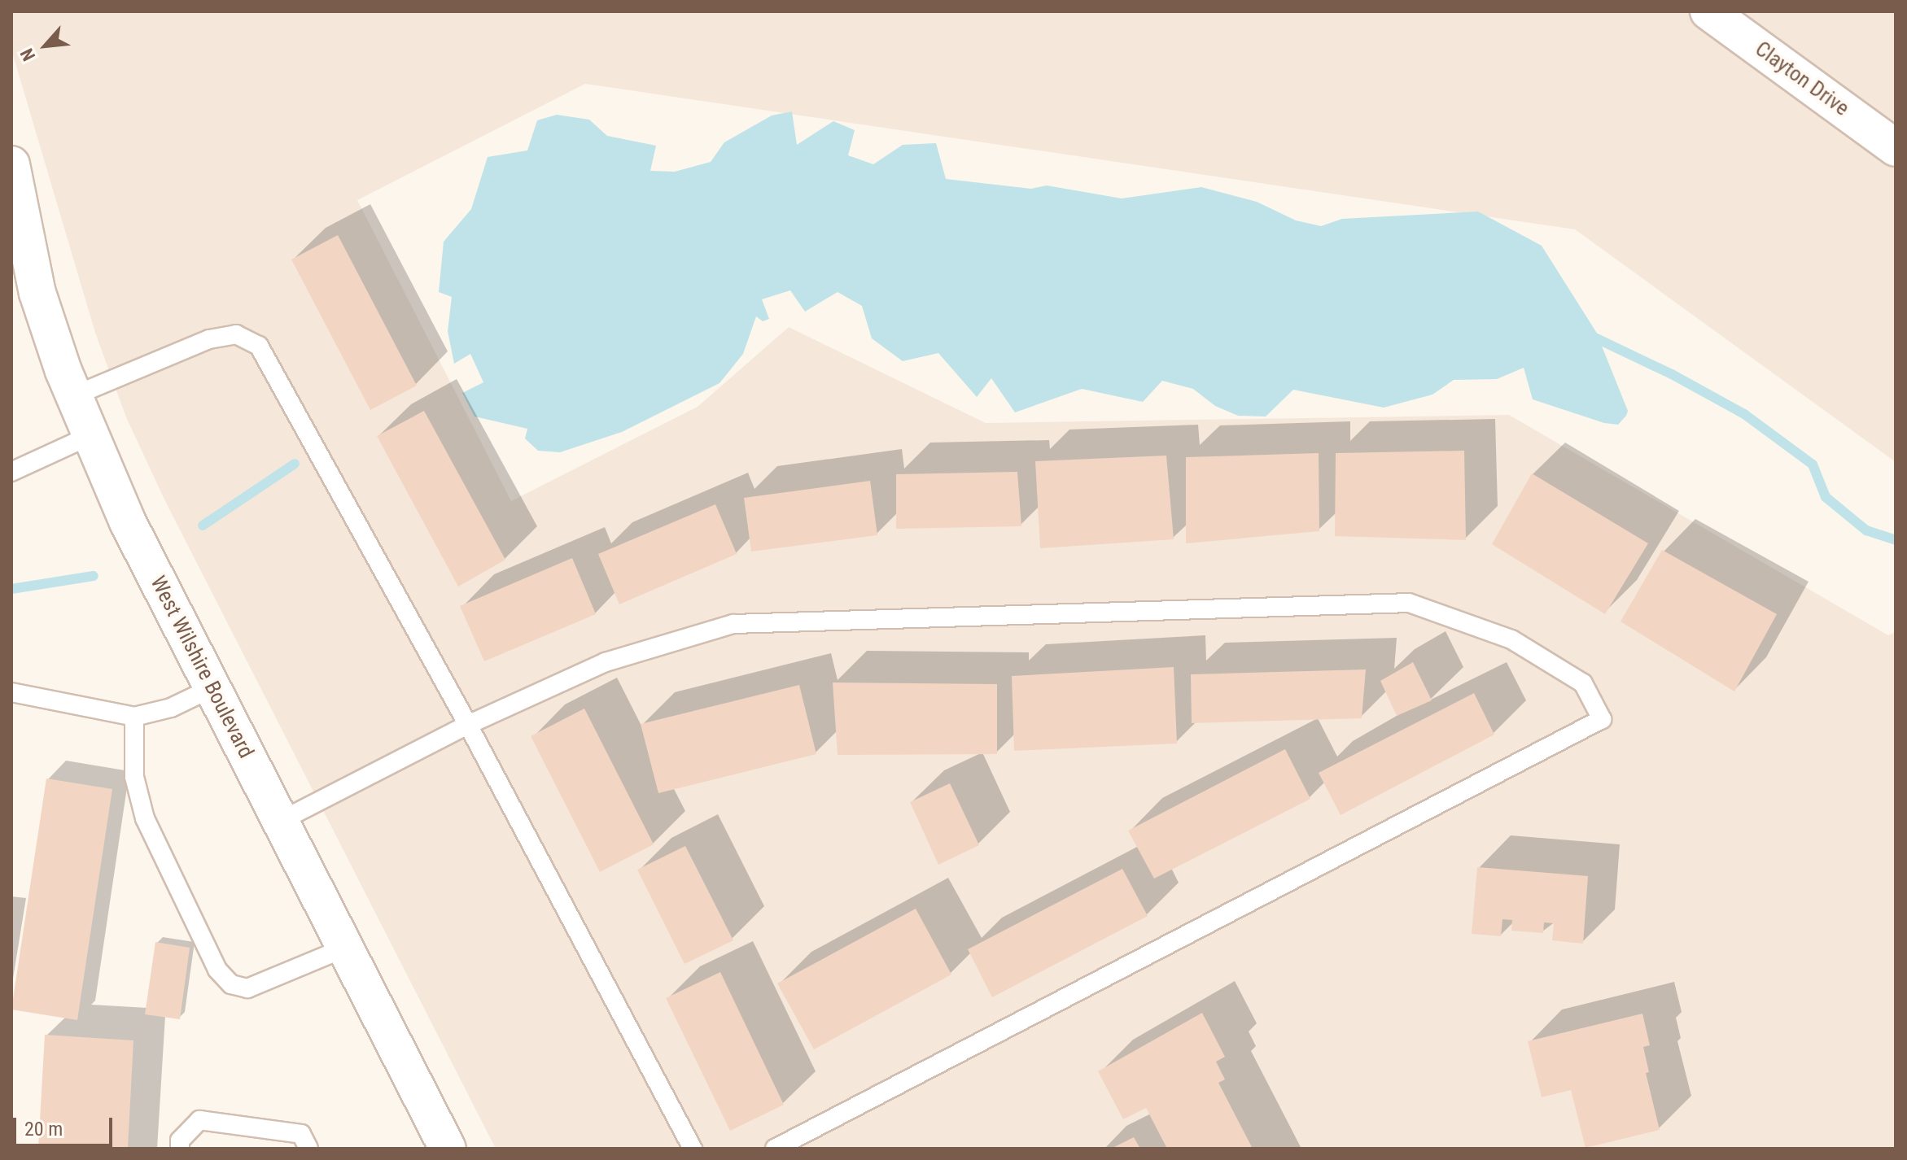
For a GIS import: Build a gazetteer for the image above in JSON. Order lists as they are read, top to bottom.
{
  "streets": {
    "main road": ["Clayton Drive", "West Wilshire Boulevard"]
  },
  "scale_bar": "20 m",
  "north": "bottom left"
}
